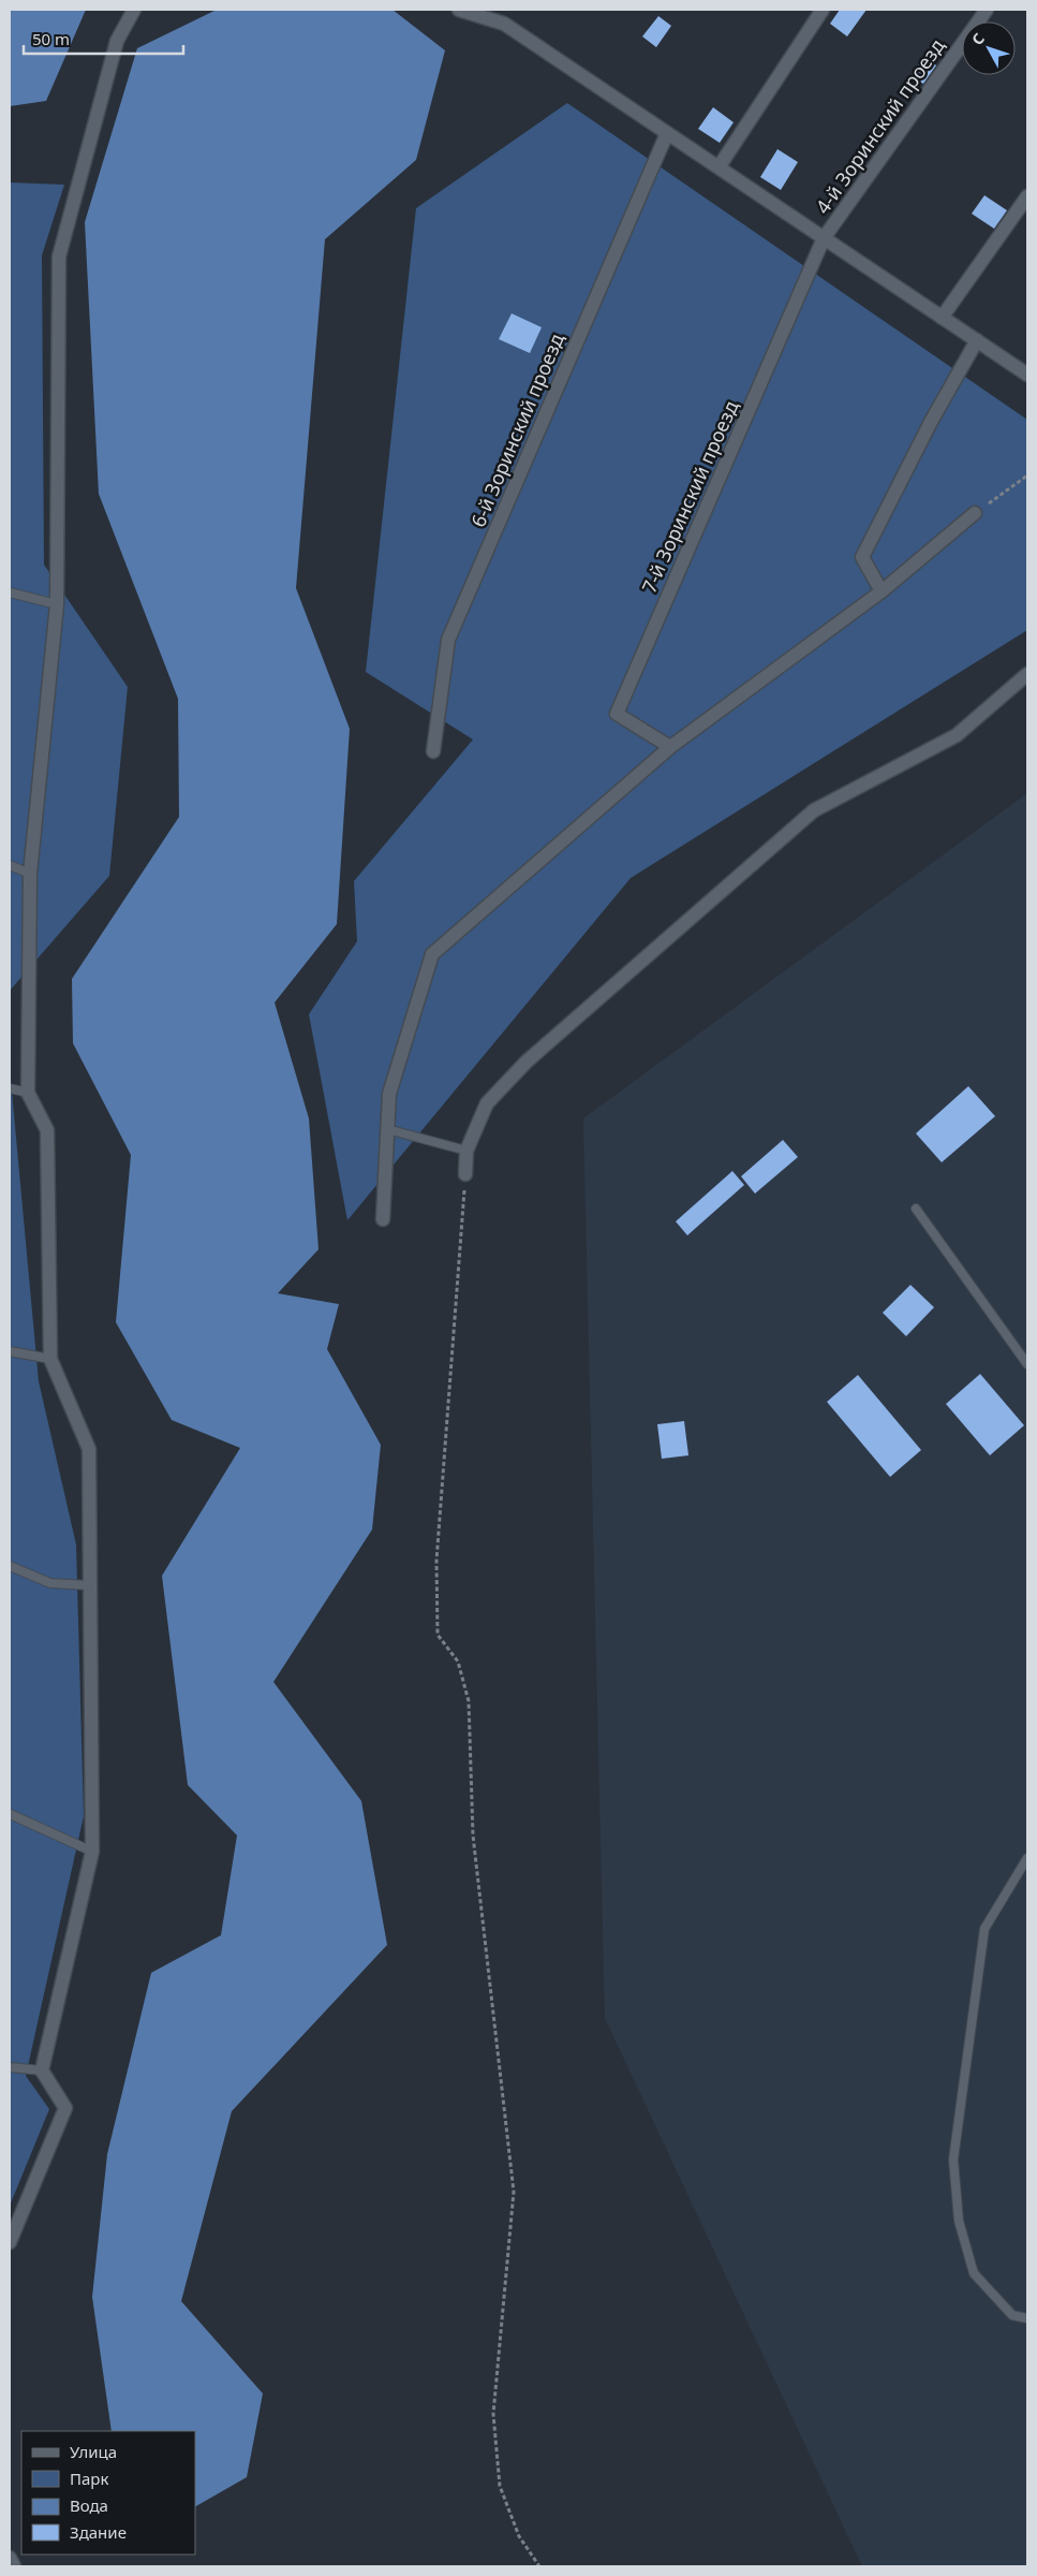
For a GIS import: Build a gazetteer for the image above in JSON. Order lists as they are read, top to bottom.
{
  "streets": {
    "street": ["4-й Зоринский проезд", "6-й Зоринский проезд", "7-й Зоринский проезд"]
  },
  "crossings": [
    ["4-й Зоринский проезд", "7-й Зоринский проезд"]
  ],
  "legend": [
    "Улица",
    "Парк",
    "Вода",
    "Здание"
  ],
  "scale_bar": "50 m",
  "north": "top left"
}
